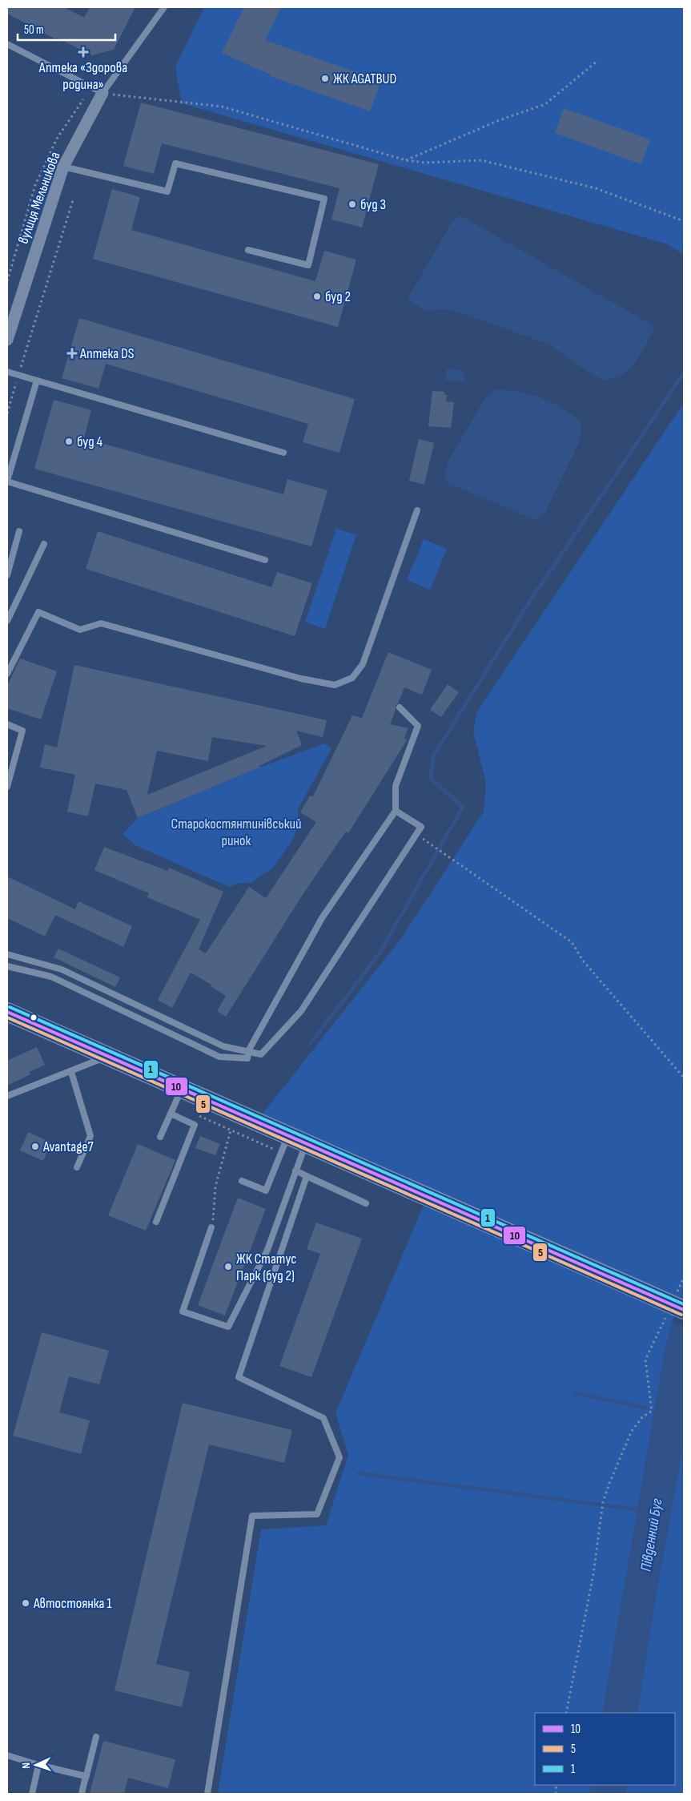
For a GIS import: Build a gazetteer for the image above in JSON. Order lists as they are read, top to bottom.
{
  "streets": {
    "street": ["вулиця Мельникова"]
  },
  "water": ["Південний Буг"],
  "parks": ["Старокостянтинівський ринок"],
  "places": {
    "health": ["Аптека «Здорова родина»", "Аптека DS"],
    "other": [
      "ЖК AGATBUD",
      "буд 3",
      "буд 2",
      "буд 4",
      "Avantage7",
      "ЖК Статус Парк (буд 2)",
      "Автостоянка 1"
    ]
  },
  "lines": ["transit line 1", "transit line 10", "transit line 5"],
  "legend": ["10", "5", "1"],
  "scale_bar": "50 m",
  "north": "left"
}
